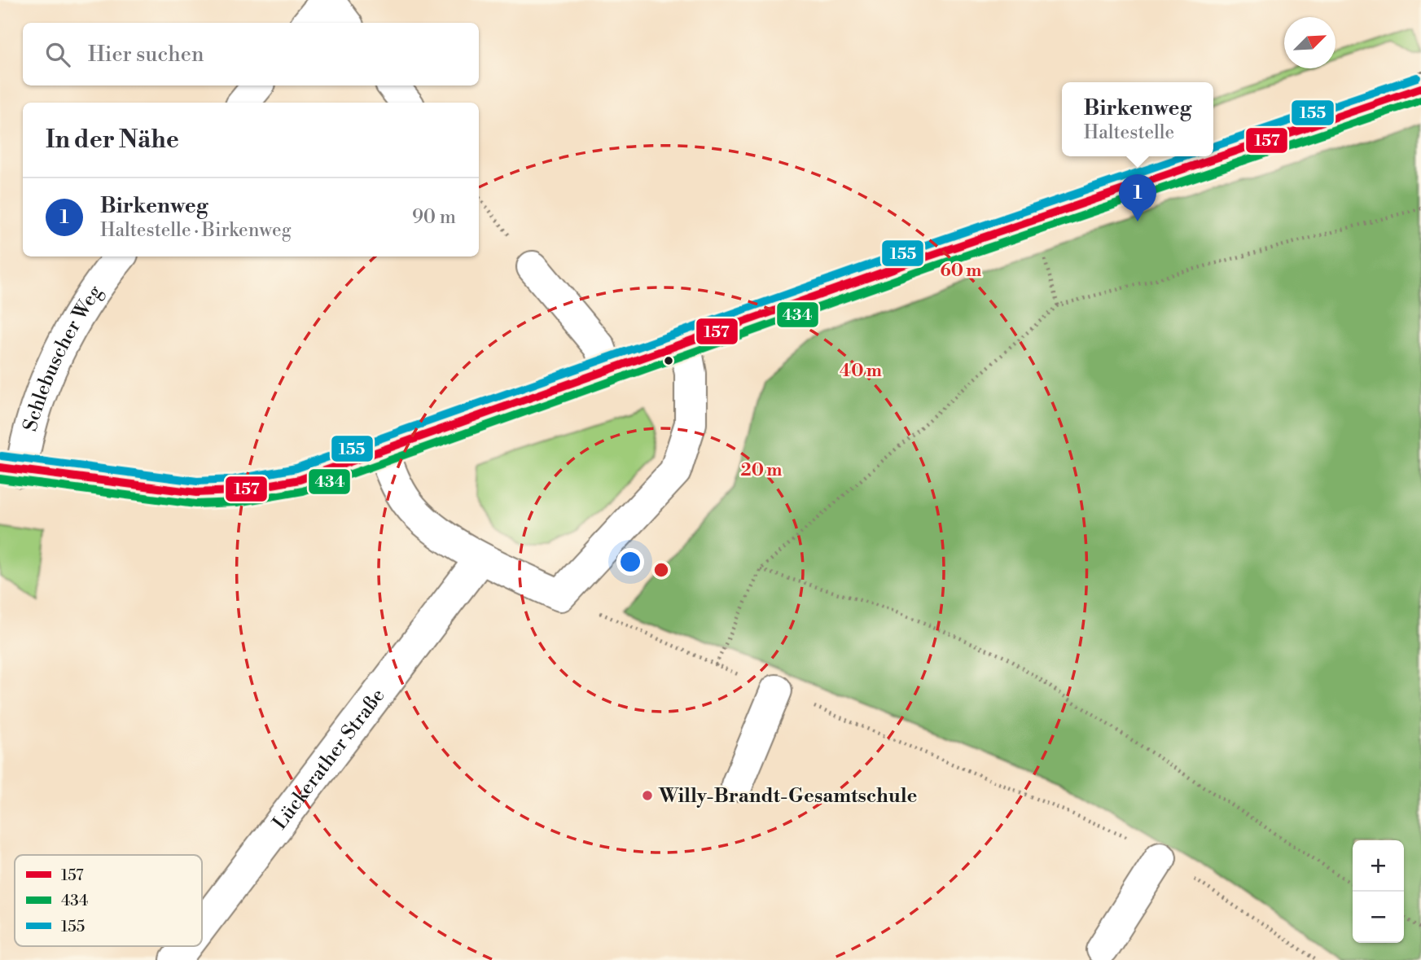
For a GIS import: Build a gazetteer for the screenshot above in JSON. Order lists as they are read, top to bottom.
{
  "streets": {
    "street": ["Schlebuscher Weg", "Lückerather Straße"]
  },
  "places": ["Willy-Brandt-Gesamtschule"],
  "lines": ["transit line 155", "transit line 157", "transit line 434"],
  "legend": ["157", "434", "155"],
  "north": "top right",
  "page": {
    "search": "Hier suchen",
    "popup": ["Birkenweg", "Haltestelle"],
    "heading": "In der Nähe",
    "pins": "1",
    "list": [
      {
        "mark": "1",
        "name": "Birkenweg",
        "note": "Haltestelle · Birkenweg",
        "value": "90 m"
      }
    ],
    "map_buttons": ["+", "−"]
  },
  "rings": ["60 m", "40 m", "20 m"]
}
